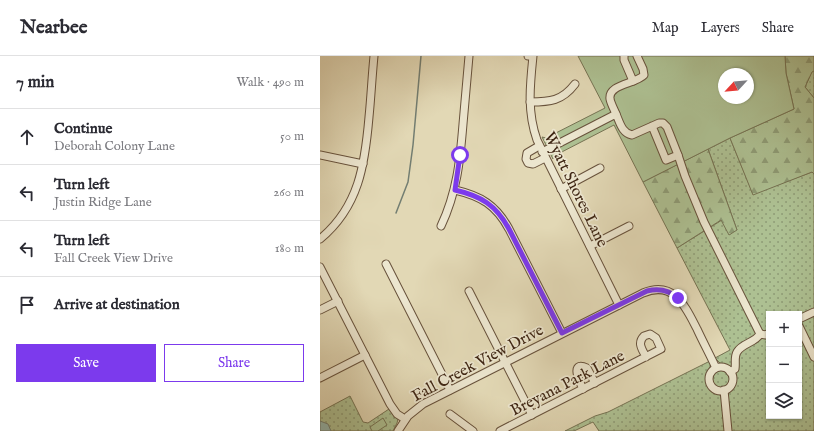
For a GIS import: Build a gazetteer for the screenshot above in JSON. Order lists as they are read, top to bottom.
{
  "streets": {
    "street": ["Wyatt Shores Lane", "Fall Creek View Drive", "Breyana Park Lane"]
  },
  "crossings": [
    ["Wyatt Shores Lane", "Fall Creek View Drive"]
  ],
  "north": "bottom left",
  "page": {
    "header": "Nearbee",
    "nav": ["Map", "Layers", "Share"],
    "heading": ["7 min", "Walk · 490 m"],
    "list": [
      ["Continue", "Deborah Colony Lane", "50 m"],
      ["Turn left", "Justin Ridge Lane", "260 m"],
      ["Turn left", "Fall Creek View Drive", "180 m"],
      "Arrive at destination"
    ],
    "map_buttons": ["+", "−"],
    "buttons": ["Save", "Share"]
  }
}
